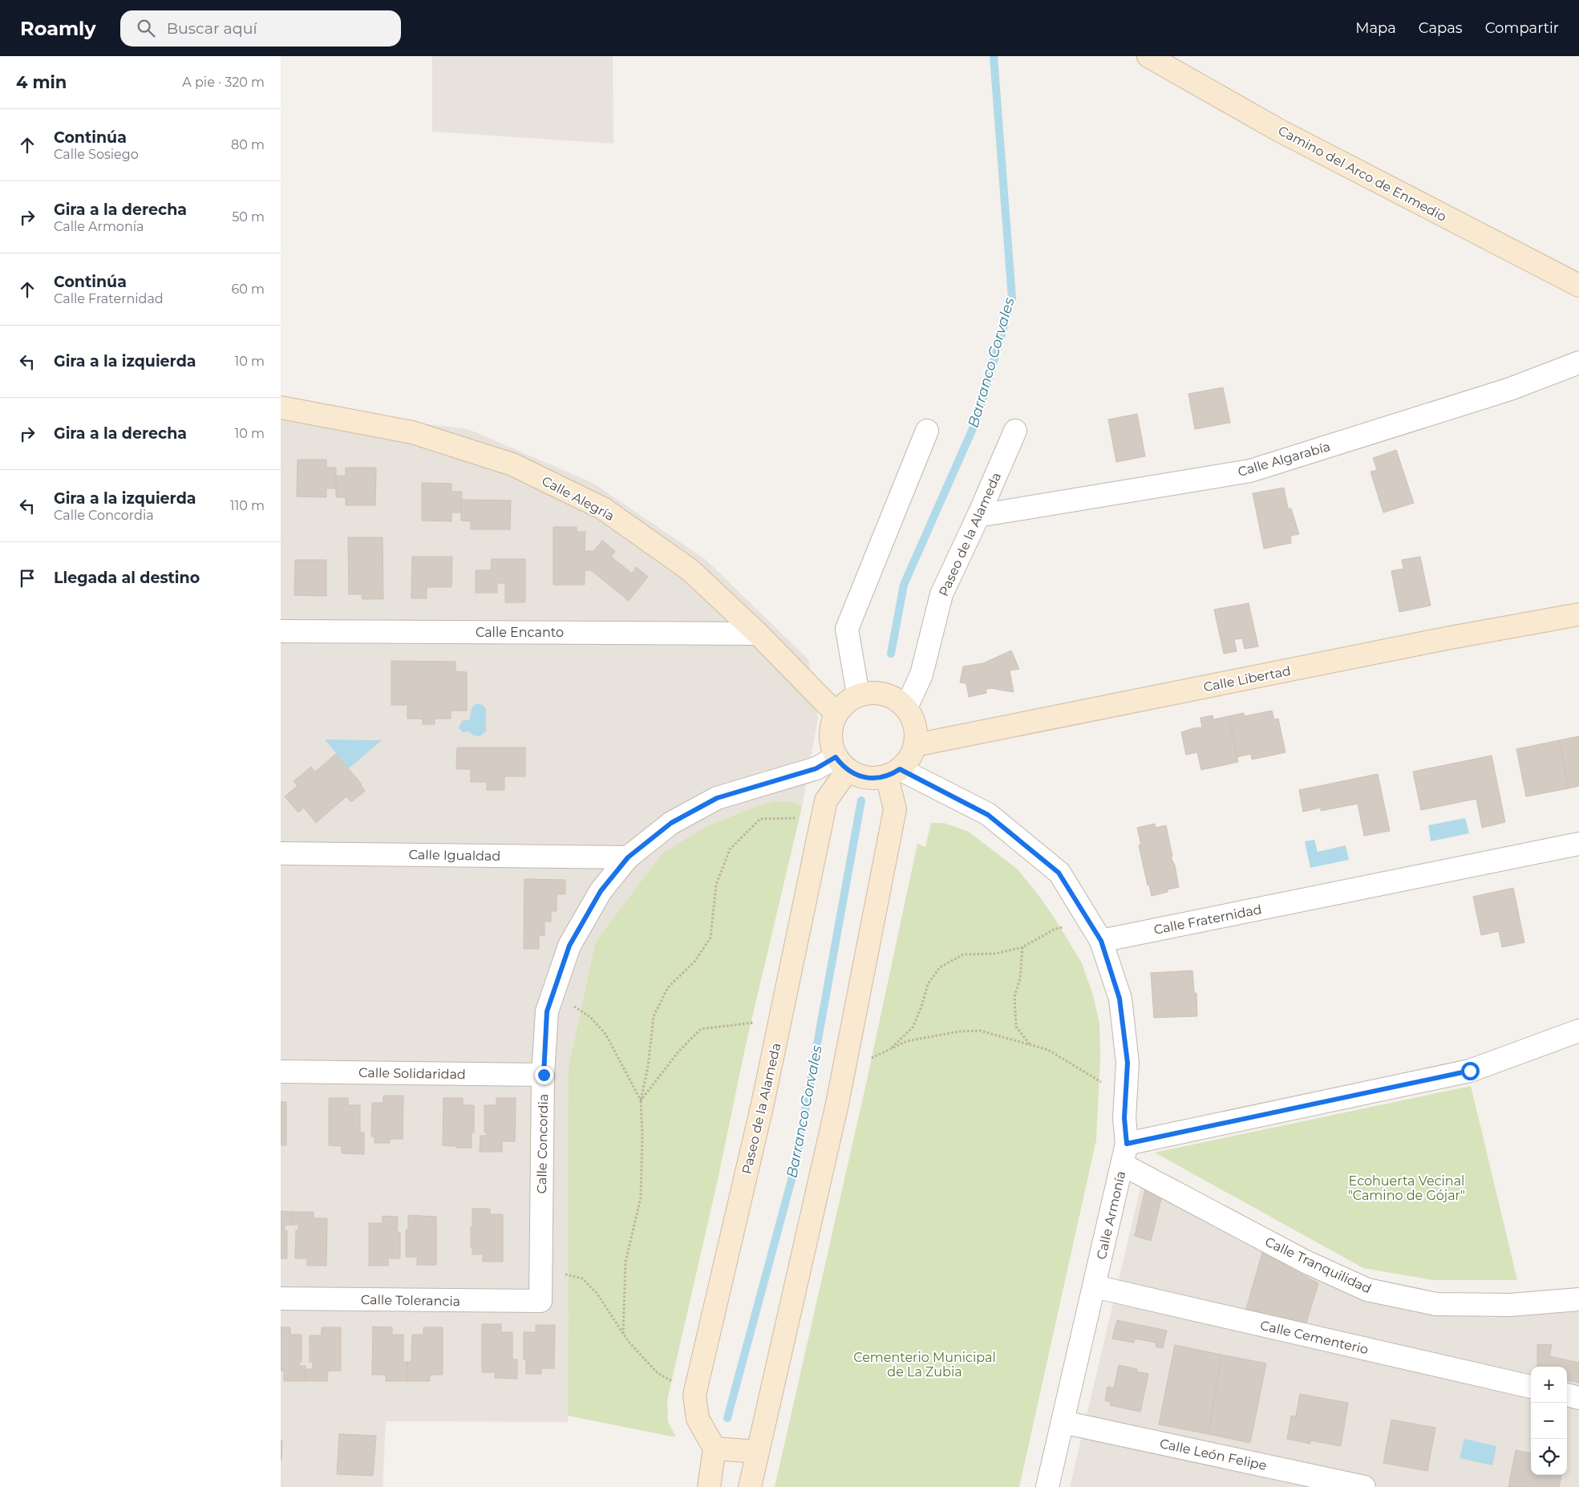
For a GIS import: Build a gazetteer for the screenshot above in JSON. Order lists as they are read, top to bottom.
{
  "streets": {
    "street": [
      "Camino del Arco de Enmedio",
      "Calle Algarabía",
      "Calle Alegría",
      "Paseo de la Alameda",
      "Calle Encanto",
      "Calle Libertad",
      "Calle Igualdad",
      "Calle Fraternidad",
      "Calle Solidaridad",
      "Calle Concordia",
      "Calle Armonía",
      "Calle Tranquilidad",
      "Calle Tolerancia",
      "Calle Cementerio",
      "Calle León Felipe"
    ]
  },
  "crossings": [
    ["Calle Algarabía", "Paseo de la Alameda"],
    ["Calle Alegría", "Paseo de la Alameda"],
    ["Calle Alegría", "Calle Encanto"],
    ["Calle Alegría", "Calle Libertad"],
    ["Calle Alegría", "Calle Concordia"],
    ["Paseo de la Alameda", "Calle Libertad"],
    ["Paseo de la Alameda", "Calle Concordia"],
    ["Calle Libertad", "Calle Concordia"],
    ["Calle Igualdad", "Calle Concordia"],
    ["Calle Fraternidad", "Calle Armonía"],
    ["Calle Solidaridad", "Calle Concordia"],
    ["Calle Concordia", "Calle Tolerancia"],
    ["Calle Armonía", "Calle Tranquilidad"],
    ["Calle Armonía", "Calle Cementerio"],
    ["Calle Armonía", "Calle León Felipe"]
  ],
  "water": ["Barranco Corvales"],
  "parks": ["Ecohuerta Vecinal \"Camino de Gójar\"", "Cementerio Municipal de La Zubia"],
  "page": {
    "header": "Roamly",
    "search": "Buscar aquí",
    "nav": ["Mapa", "Capas", "Compartir"],
    "heading": ["4 min", "A pie · 320 m"],
    "list": [
      ["Continúa", "Calle Sosiego", "80 m"],
      ["Gira a la derecha", "Calle Armonía", "50 m"],
      ["Continúa", "Calle Fraternidad", "60 m"],
      ["Gira a la izquierda", "10 m"],
      ["Gira a la derecha", "10 m"],
      ["Gira a la izquierda", "Calle Concordia", "110 m"],
      "Llegada al destino"
    ],
    "map_buttons": ["+", "−"]
  }
}
